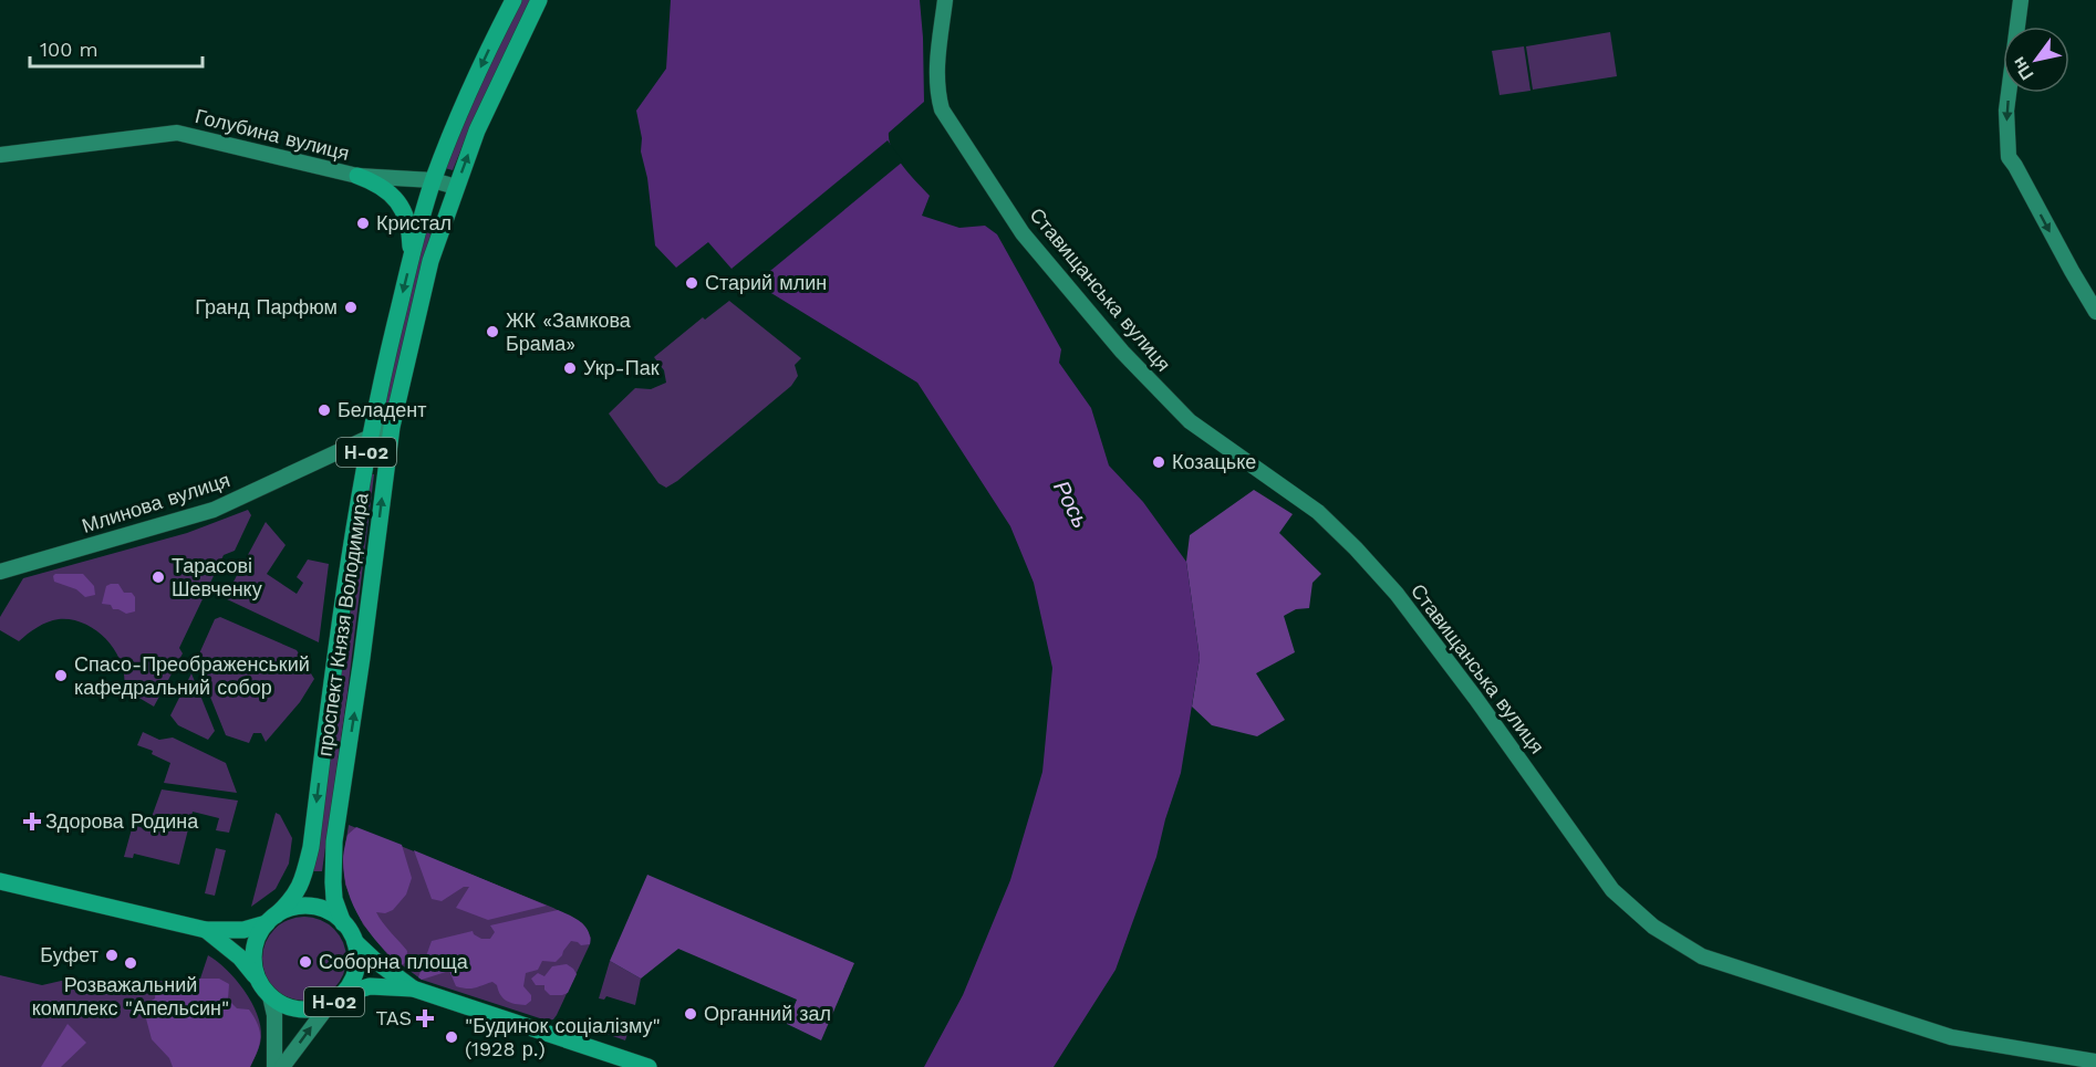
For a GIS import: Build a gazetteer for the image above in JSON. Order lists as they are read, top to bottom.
{
  "streets": {
    "main road": ["Н-02", "проспект Князя Володимира"],
    "street": ["Голубина вулиця", "Ставищанська вулиця", "Млинова вулиця"]
  },
  "crossings": [
    ["Голубина вулиця", "проспект Князя Володимира"],
    ["Н-02", "проспект Князя Володимира"],
    ["Млинова вулиця", "проспект Князя Володимира"]
  ],
  "water": ["Рось"],
  "places": {
    "other": [
      "Кристал",
      "Старий млин",
      "Гранд Парфюм",
      "ЖК «Замкова Брама»",
      "Укр-Пак",
      "Беладент",
      "Козацьке",
      "Тарасові Шевченку",
      "Спасо-Преображенський кафедральний собор",
      "Буфет",
      "Соборна площа",
      "Розважальний комплекс \"Апельсин\"",
      "Органний зал",
      "\"Будинок соціалізму\" (1928 р.)"
    ],
    "health": ["Здорова Родина", "TAS"]
  },
  "scale_bar": "100 m",
  "north": "bottom left"
}
